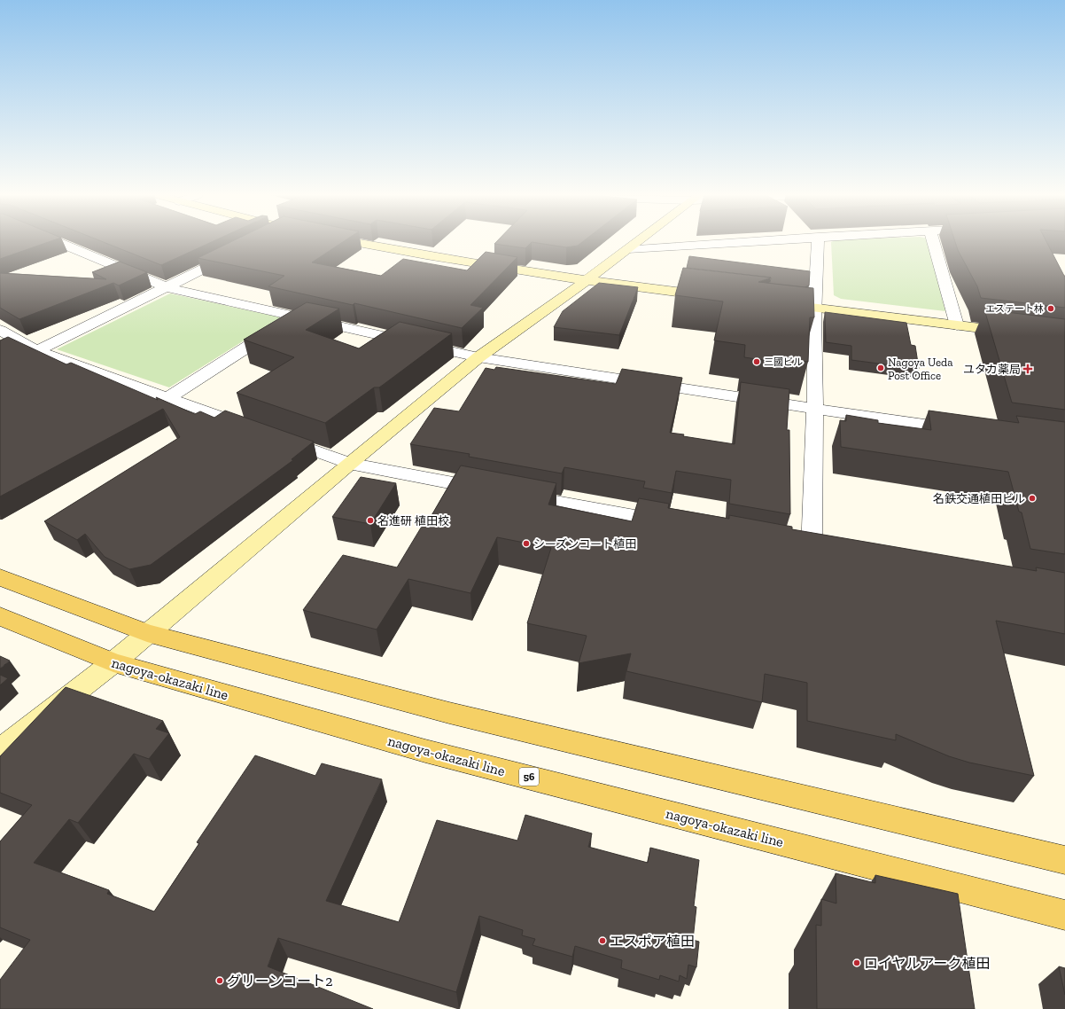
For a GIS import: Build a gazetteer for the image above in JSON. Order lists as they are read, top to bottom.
{
  "streets": {
    "main road": ["nagoya-okazaki line", "56"]
  },
  "places": {
    "other": [
      "エステート林",
      "三國ビル",
      "Nagoya Ueda Post Office",
      "名鉄交通植田ビル",
      "名進研 植田校",
      "シーズンコート植田",
      "エスポア植田",
      "ロイヤルアーク植田",
      "グリーンコート2"
    ],
    "health": ["ユタカ薬局"]
  }
}
